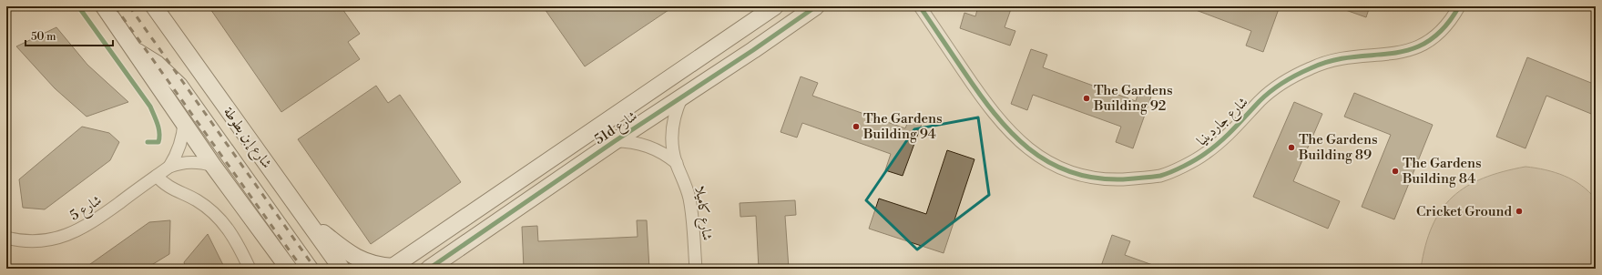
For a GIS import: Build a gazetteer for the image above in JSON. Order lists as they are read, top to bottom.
{
  "streets": {
    "main road": ["51d شارع", "شارع إبن بطوطة"],
    "street": ["شارع جاردينيا", "شارع 5", "شارع كاميلا"]
  },
  "crossings": [
    ["51d شارع", "شارع كاميلا"]
  ],
  "places": [
    "The Gardens Building 92",
    "The Gardens Building 94",
    "The Gardens Building 89",
    "The Gardens Building 84",
    "Cricket Ground"
  ],
  "scale_bar": "50 m"
}
